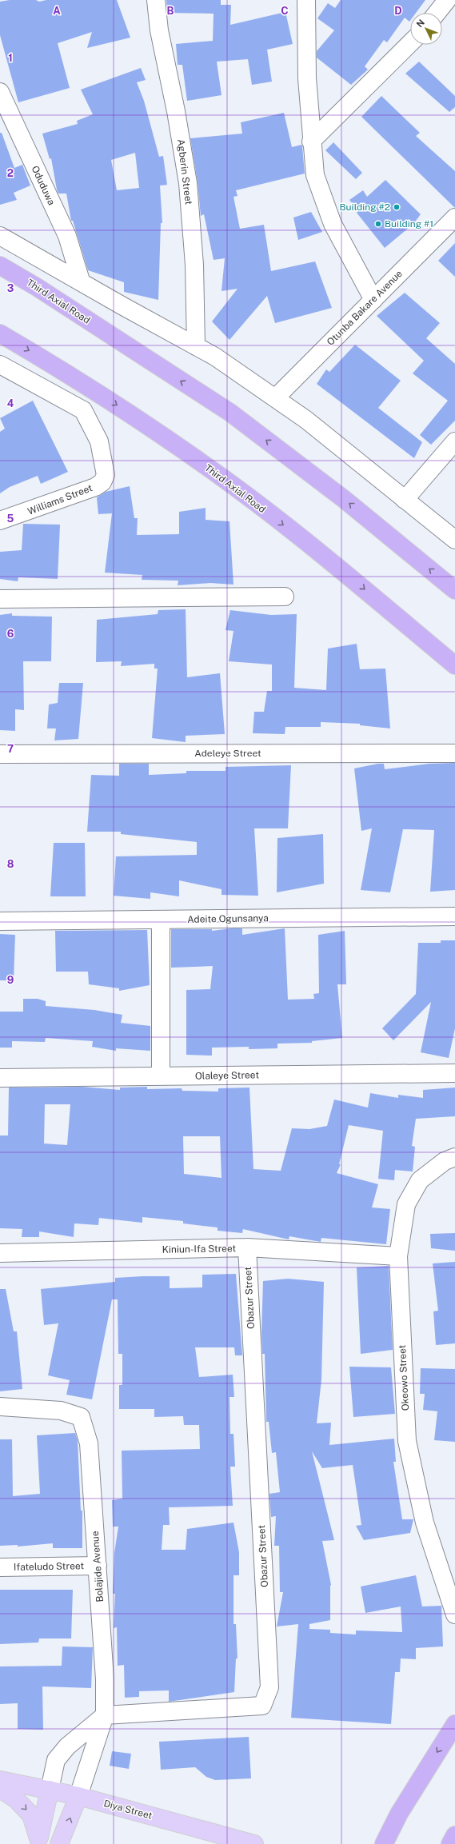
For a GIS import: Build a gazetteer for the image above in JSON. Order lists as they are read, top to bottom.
{
  "streets": {
    "highway": ["Third Axial Road"],
    "main road": ["Diya Street"],
    "street": [
      "Agberin Street",
      "Oduduwa",
      "Otunba Bakare Avenue",
      "Williams Street",
      "Adeleye Street",
      "Adeite Ogunsanya",
      "Olaleye Street",
      "Kiniun-Ifa Street",
      "Obazur Street",
      "Okeowo Street",
      "Ifateludo Street",
      "Bolajide Avenue"
    ]
  },
  "crossings": [
    ["Kiniun-Ifa Street", "Obazur Street"],
    ["Kiniun-Ifa Street", "Okeowo Street"],
    ["Obazur Street", "Bolajide Avenue"],
    ["Ifateludo Street", "Bolajide Avenue"],
    ["Bolajide Avenue", "Diya Street"]
  ],
  "places": ["Building #2", "Building #1"],
  "north": "top left",
  "grid": {
    "columns": [
      "A",
      "B",
      "C",
      "D"
    ],
    "rows": [
      "1",
      "2",
      "3",
      "4",
      "5",
      "6",
      "7",
      "8",
      "9"
    ]
  }
}
